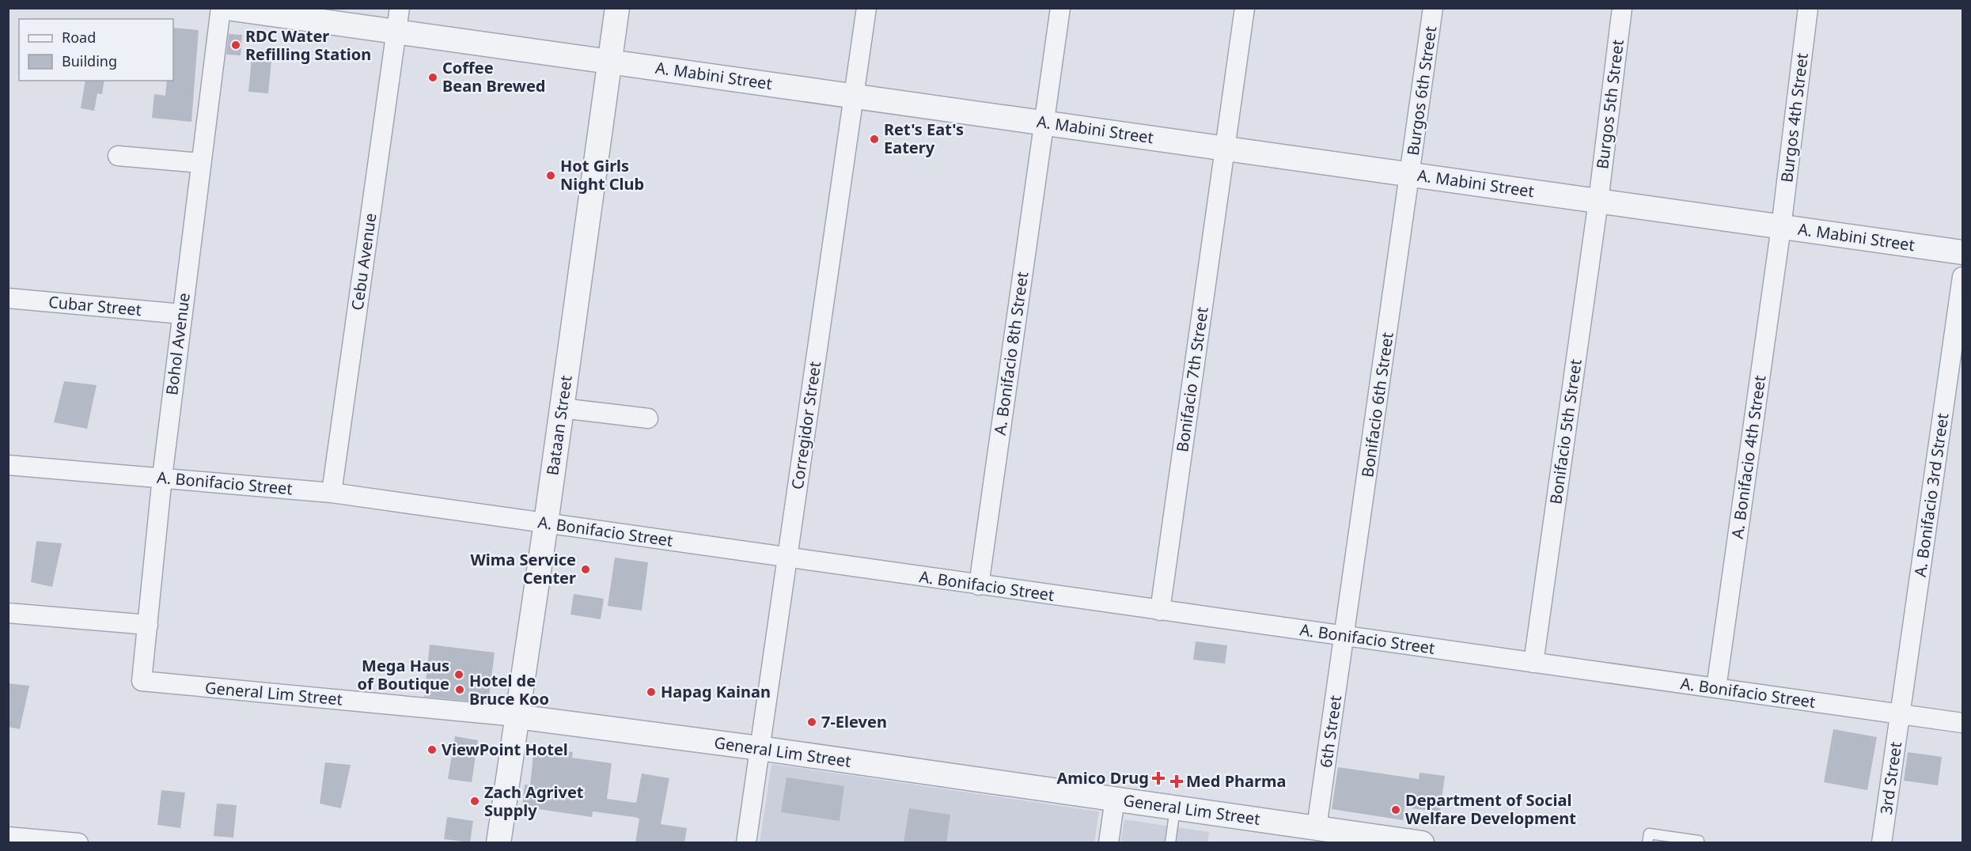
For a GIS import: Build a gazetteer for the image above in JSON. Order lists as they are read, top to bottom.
{
  "streets": {
    "street": [
      "A. Mabini Street",
      "Burgos 6th Street",
      "Burgos 5th Street",
      "Burgos 4th Street",
      "Cebu Avenue",
      "Cubar Street",
      "Bohol Avenue",
      "A. Bonifacio 8th Street",
      "Bonifacio 7th Street",
      "Bonifacio 6th Street",
      "Bataan Street",
      "Corregidor Street",
      "Bonifacio 5th Street",
      "A. Bonifacio 4th Street",
      "A. Bonifacio Street",
      "A. Bonifacio 3rd Street",
      "General Lim Street",
      "6th Street",
      "3rd Street"
    ]
  },
  "crossings": [
    ["A. Mabini Street", "Burgos 6th Street"],
    ["A. Mabini Street", "Burgos 5th Street"],
    ["A. Mabini Street", "Burgos 4th Street"],
    ["A. Mabini Street", "Cebu Avenue"],
    ["A. Mabini Street", "A. Bonifacio 8th Street"],
    ["A. Mabini Street", "Bonifacio 7th Street"],
    ["A. Mabini Street", "Bonifacio 6th Street"],
    ["A. Mabini Street", "Bataan Street"],
    ["A. Mabini Street", "Corregidor Street"],
    ["A. Mabini Street", "Bonifacio 5th Street"],
    ["A. Mabini Street", "A. Bonifacio 4th Street"],
    ["Burgos 6th Street", "Bonifacio 6th Street"],
    ["Burgos 5th Street", "Bonifacio 5th Street"],
    ["Burgos 4th Street", "A. Bonifacio 4th Street"],
    ["Cebu Avenue", "A. Bonifacio Street"],
    ["Cubar Street", "Bohol Avenue"],
    ["Bohol Avenue", "A. Bonifacio Street"],
    ["Bohol Avenue", "General Lim Street"],
    ["A. Bonifacio 8th Street", "A. Bonifacio Street"],
    ["Bonifacio 7th Street", "A. Bonifacio Street"],
    ["Bonifacio 6th Street", "A. Bonifacio Street"],
    ["Bonifacio 6th Street", "6th Street"],
    ["Bataan Street", "A. Bonifacio Street"],
    ["Bataan Street", "General Lim Street"],
    ["Corregidor Street", "A. Bonifacio Street"],
    ["Corregidor Street", "General Lim Street"],
    ["Bonifacio 5th Street", "A. Bonifacio Street"],
    ["A. Bonifacio 4th Street", "A. Bonifacio Street"],
    ["A. Bonifacio Street", "A. Bonifacio 3rd Street"],
    ["A. Bonifacio Street", "6th Street"],
    ["A. Bonifacio Street", "3rd Street"],
    ["A. Bonifacio 3rd Street", "3rd Street"],
    ["General Lim Street", "6th Street"]
  ],
  "places": {
    "other": [
      "RDC Water Refilling Station",
      "Coffee Bean Brewed",
      "Ret's Eat's Eatery",
      "Hot Girls Night Club",
      "Wima Service Center",
      "Mega Haus of Boutique",
      "Hotel de Bruce Koo",
      "Hapag Kainan",
      "7-Eleven",
      "ViewPoint Hotel",
      "Zach Agrivet Supply",
      "Department of Social Welfare Development"
    ],
    "health": ["Amico Drug", "Med Pharma"]
  },
  "legend": ["Road", "Building"]
}
